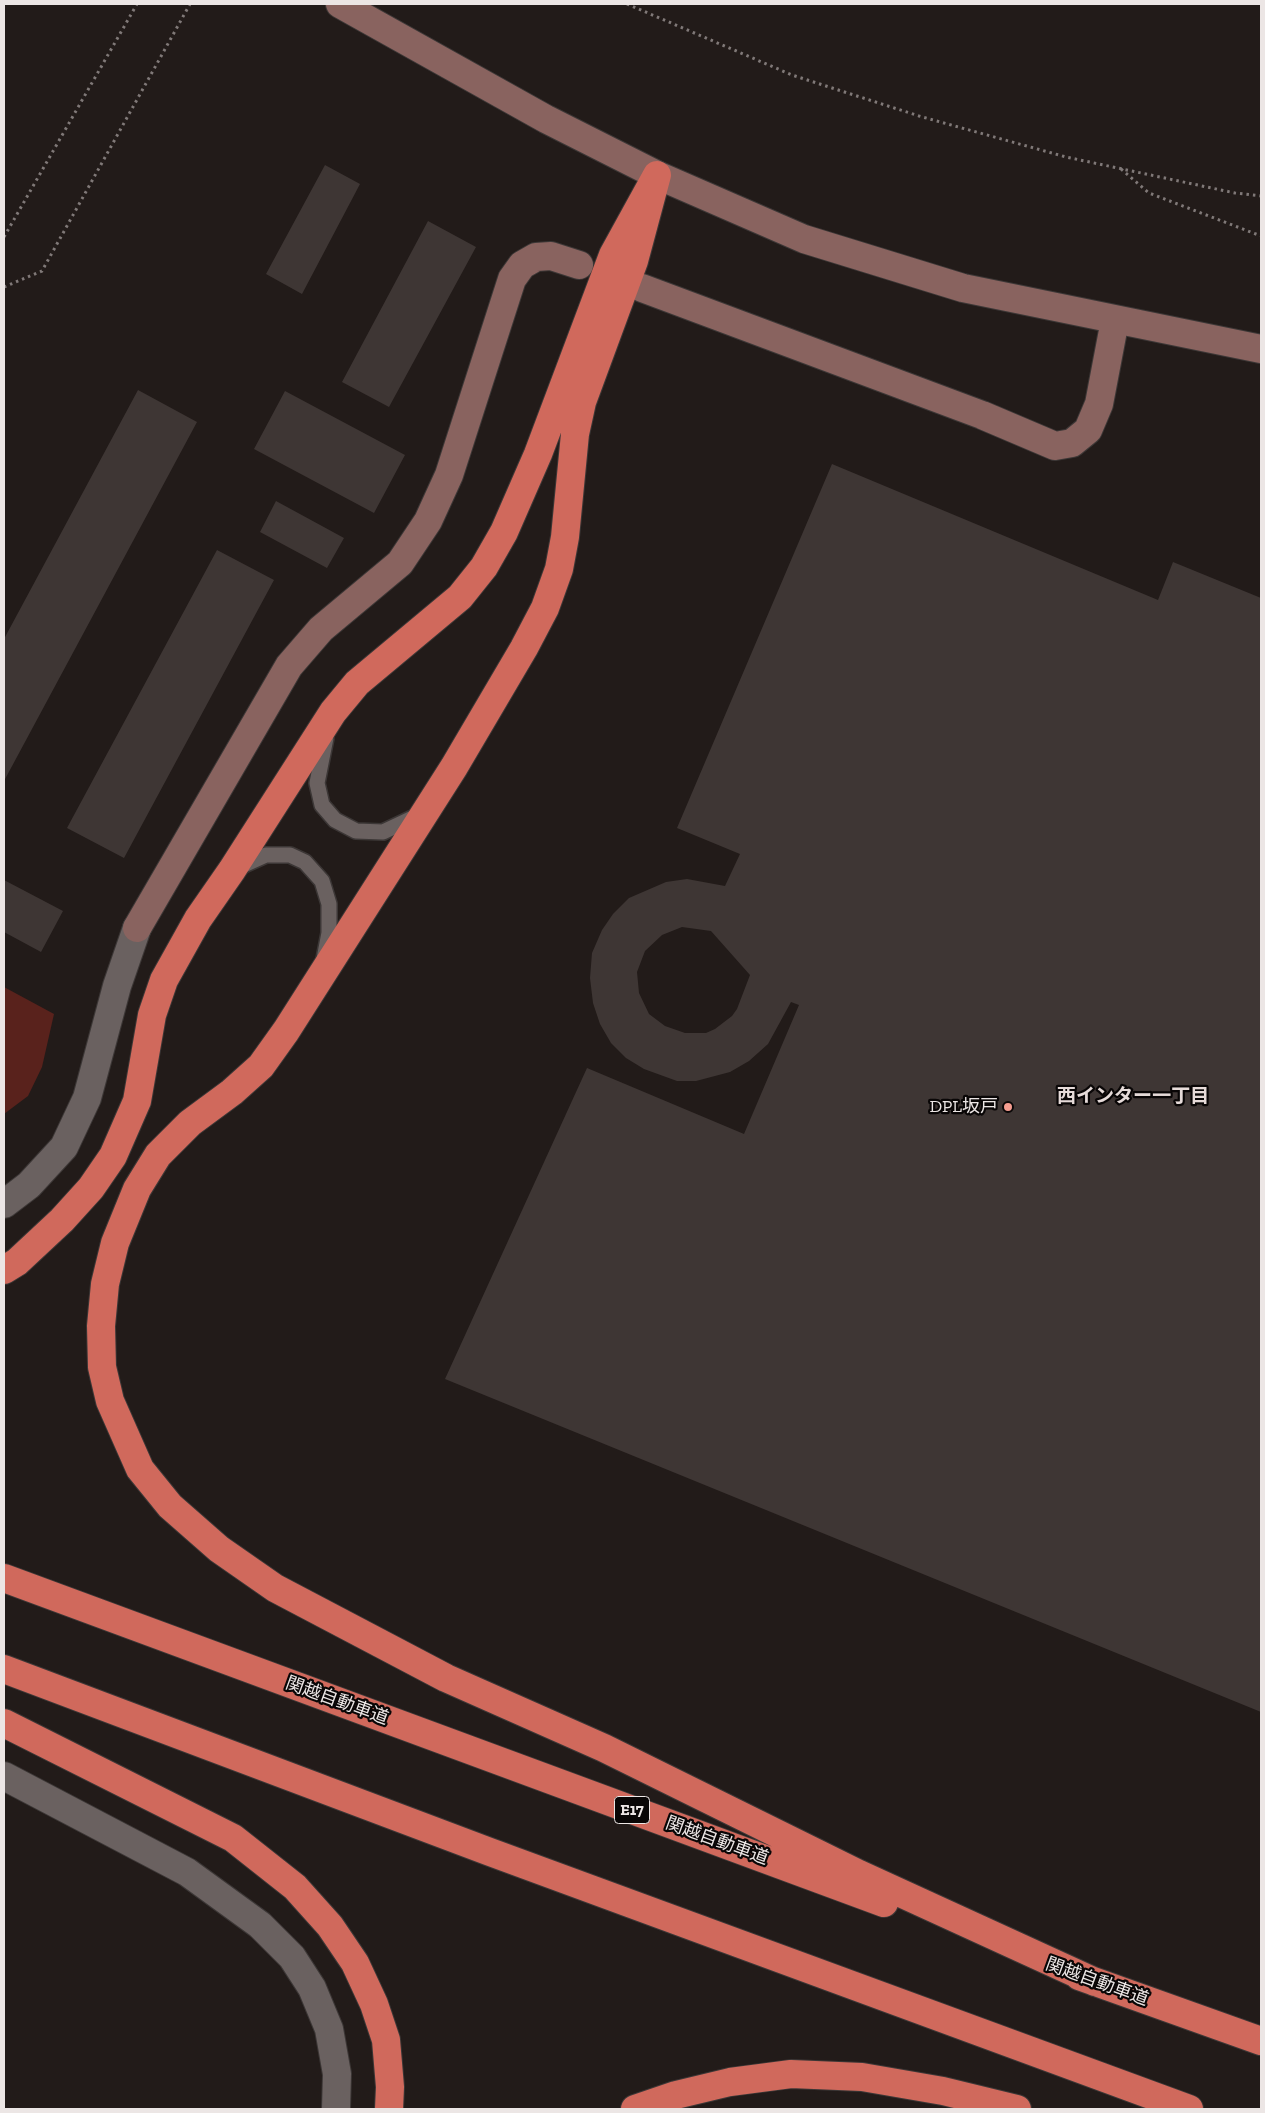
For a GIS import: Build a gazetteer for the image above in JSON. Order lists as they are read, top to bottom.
{
  "streets": {
    "highway": ["関越自動車道", "E17"]
  },
  "districts": ["西インター一丁目"],
  "places": ["DPL坂戸"]
}
